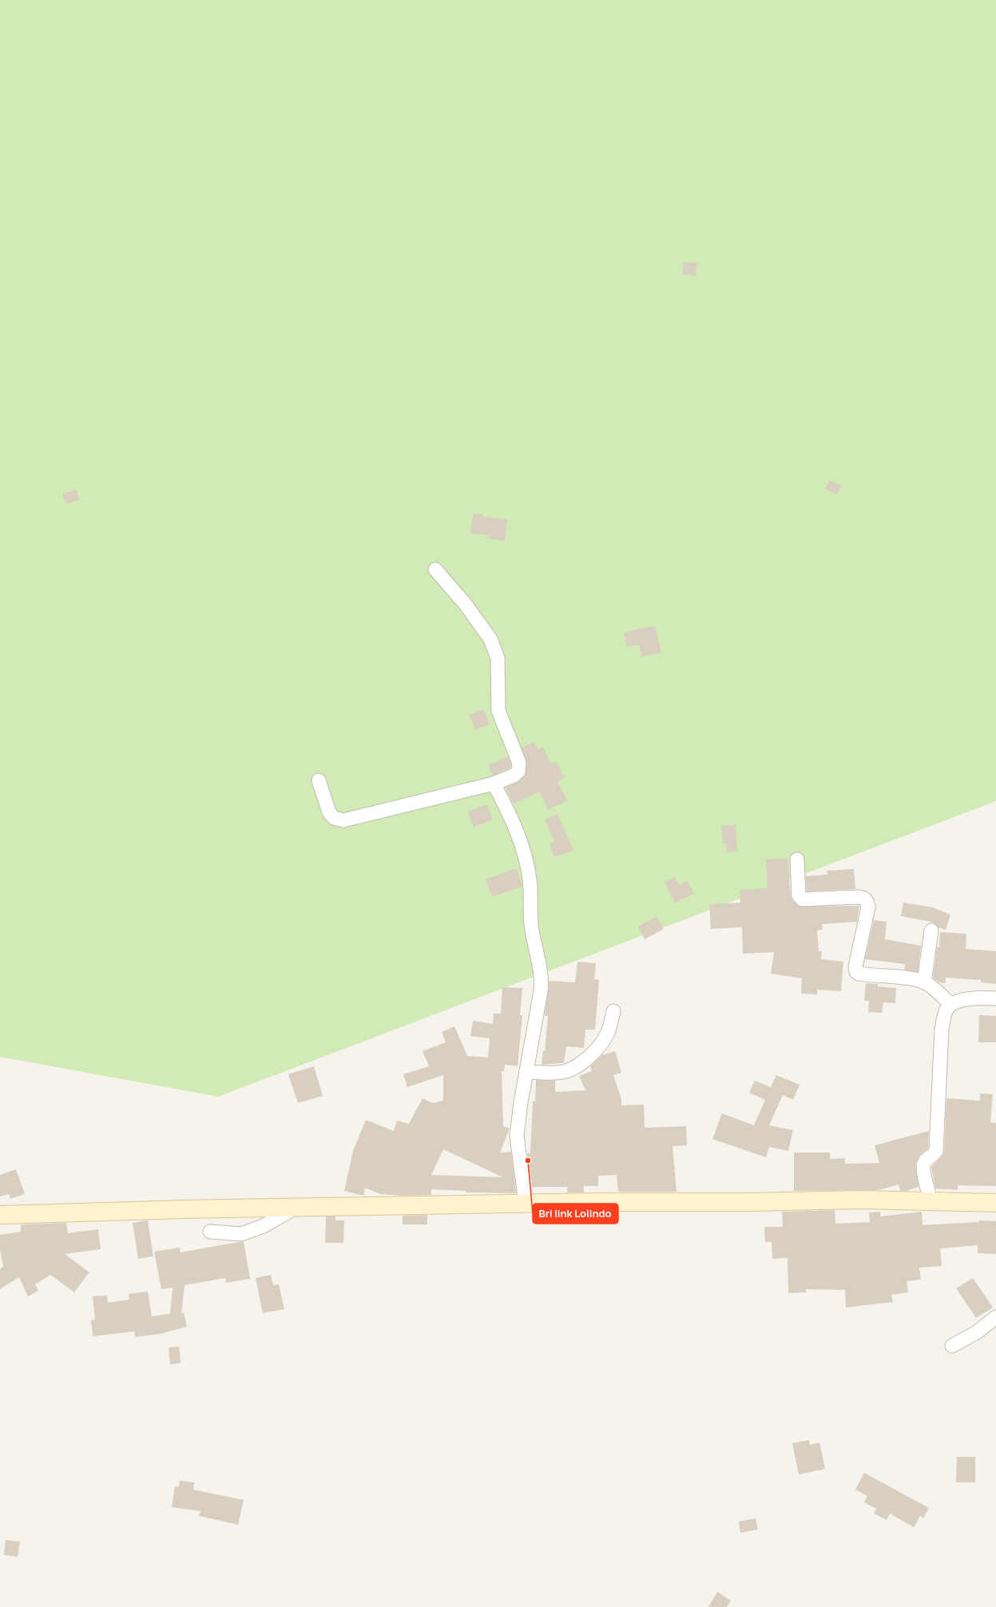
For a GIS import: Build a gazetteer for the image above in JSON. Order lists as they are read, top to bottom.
{
  "places": ["Bri link Lolindo"]
}
